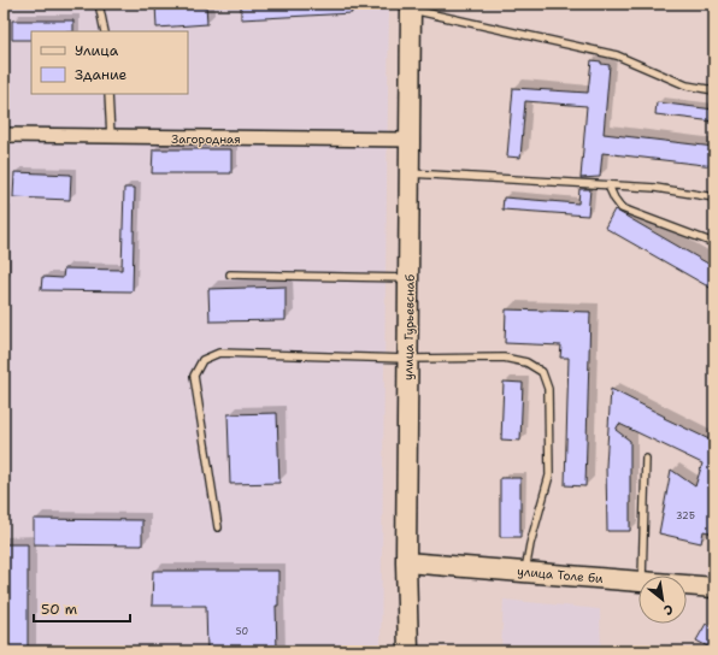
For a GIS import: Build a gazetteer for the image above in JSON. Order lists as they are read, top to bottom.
{
  "streets": {
    "street": ["Загородная", "улица Гурьевснаб", "улица Толе би"]
  },
  "crossings": [
    ["Загородная", "улица Гурьевснаб"],
    ["улица Гурьевснаб", "улица Толе би"]
  ],
  "house_numbers": ["32Б", "50"],
  "legend": ["Улица", "Здание"],
  "scale_bar": "50 m",
  "north": "bottom right"
}
